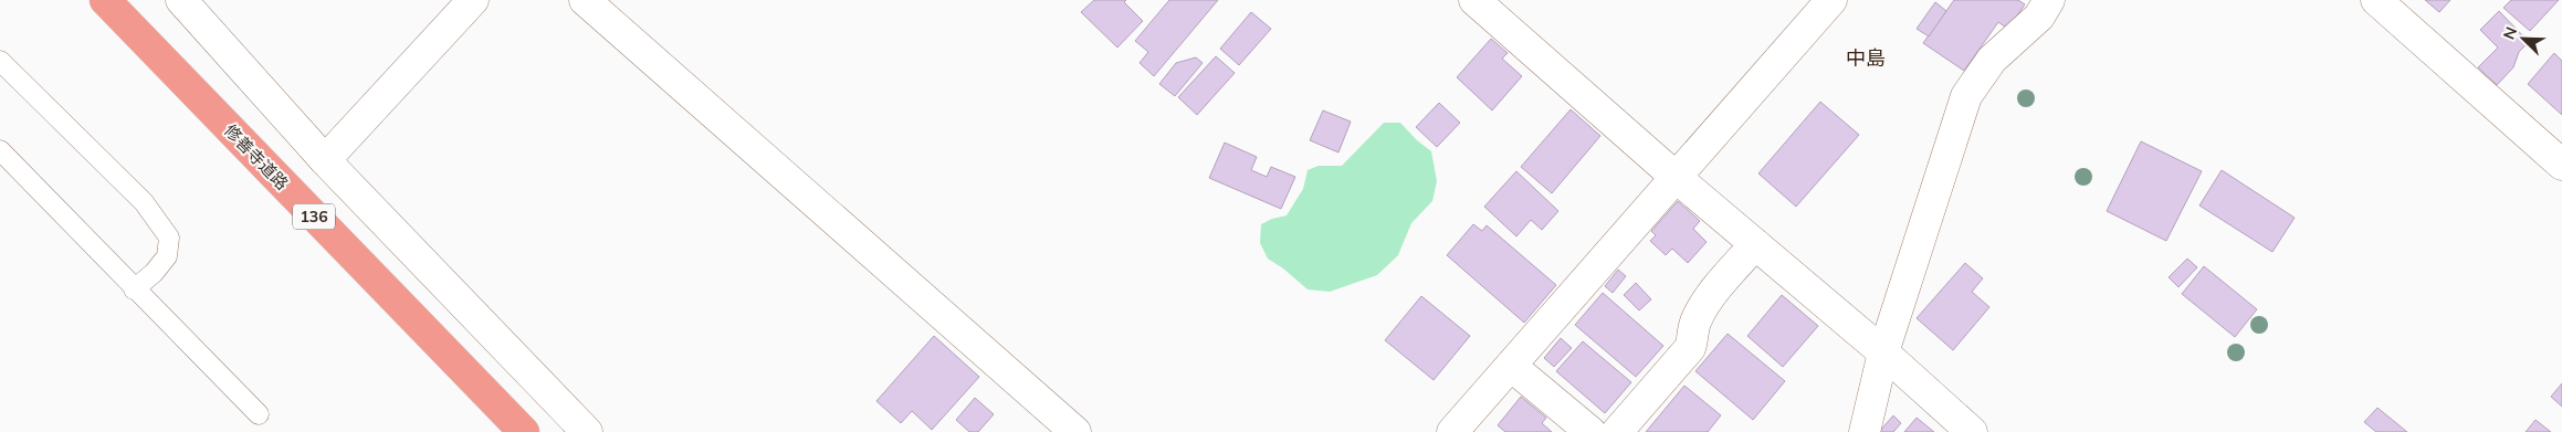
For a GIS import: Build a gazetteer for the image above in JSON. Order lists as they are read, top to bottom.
{
  "streets": {
    "highway": ["修善寺道路", "136"]
  },
  "districts": ["中島"],
  "north": "top left"
}
